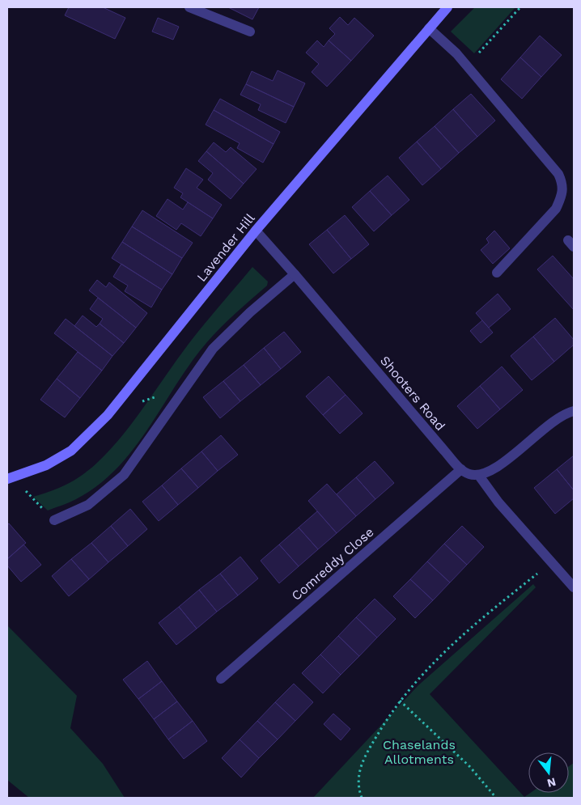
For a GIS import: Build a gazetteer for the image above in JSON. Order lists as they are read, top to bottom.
{
  "streets": {
    "street": ["Lavender Hill", "Shooters Road", "Comreddy Close"]
  },
  "crossings": [
    ["Lavender Hill", "Shooters Road"],
    ["Shooters Road", "Comreddy Close"]
  ],
  "parks": ["Chaselands Allotments"],
  "north": "bottom"
}
